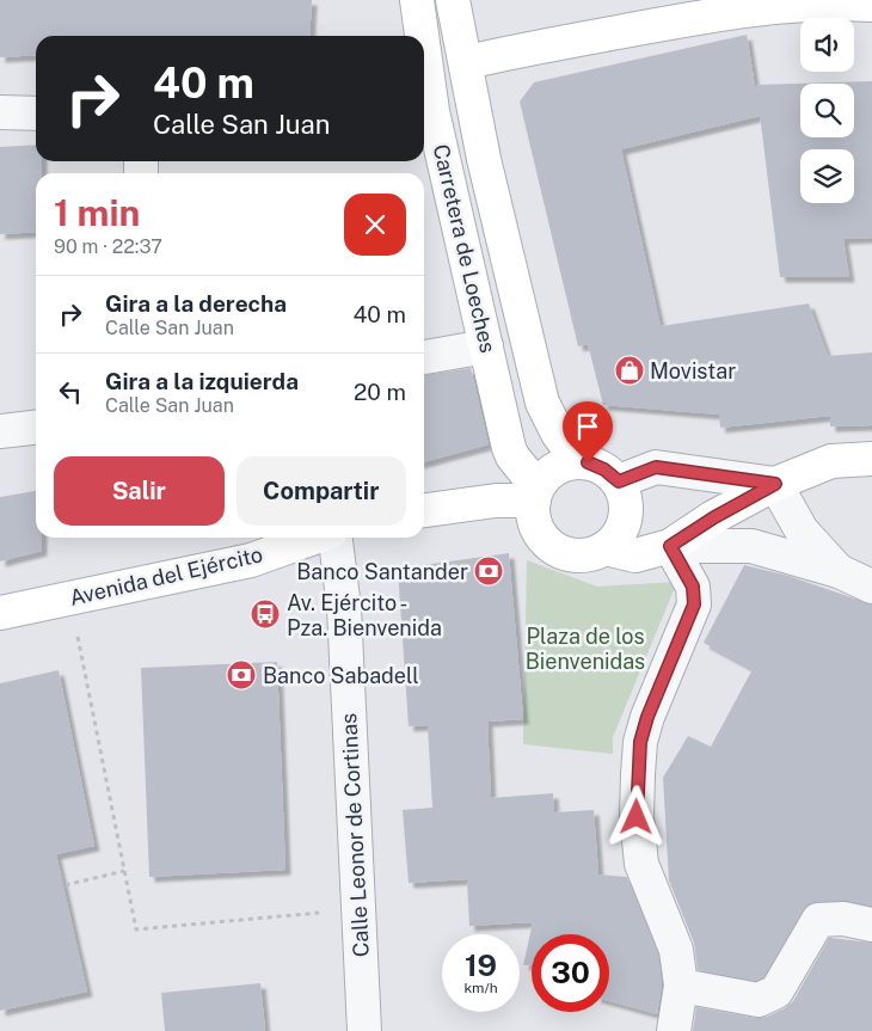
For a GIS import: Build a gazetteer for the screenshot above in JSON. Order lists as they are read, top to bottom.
{
  "streets": {
    "street": ["Carretera de Loeches", "Avenida del Ejército", "Calle Leonor de Cortinas"]
  },
  "parks": ["Plaza de los Bienvenidas"],
  "places": {
    "shop": ["Movistar"],
    "bank": ["Banco Santander", "Banco Sabadell"],
    "bus stop": ["Av. Ejército - Pza. Bienvenida"]
  },
  "page": {
    "turn": ["40 m", "Calle San Juan"],
    "heading": ["1 min", "90 m · 22:37"],
    "list": [
      {
        "name": "Gira a la derecha",
        "note": "Calle San Juan",
        "value": "40 m"
      },
      {
        "name": "Gira a la izquierda",
        "note": "Calle San Juan",
        "value": "20 m"
      }
    ],
    "buttons": ["Salir", "Compartir"],
    "speed": "19 km/h",
    "limit": "30"
  }
}
